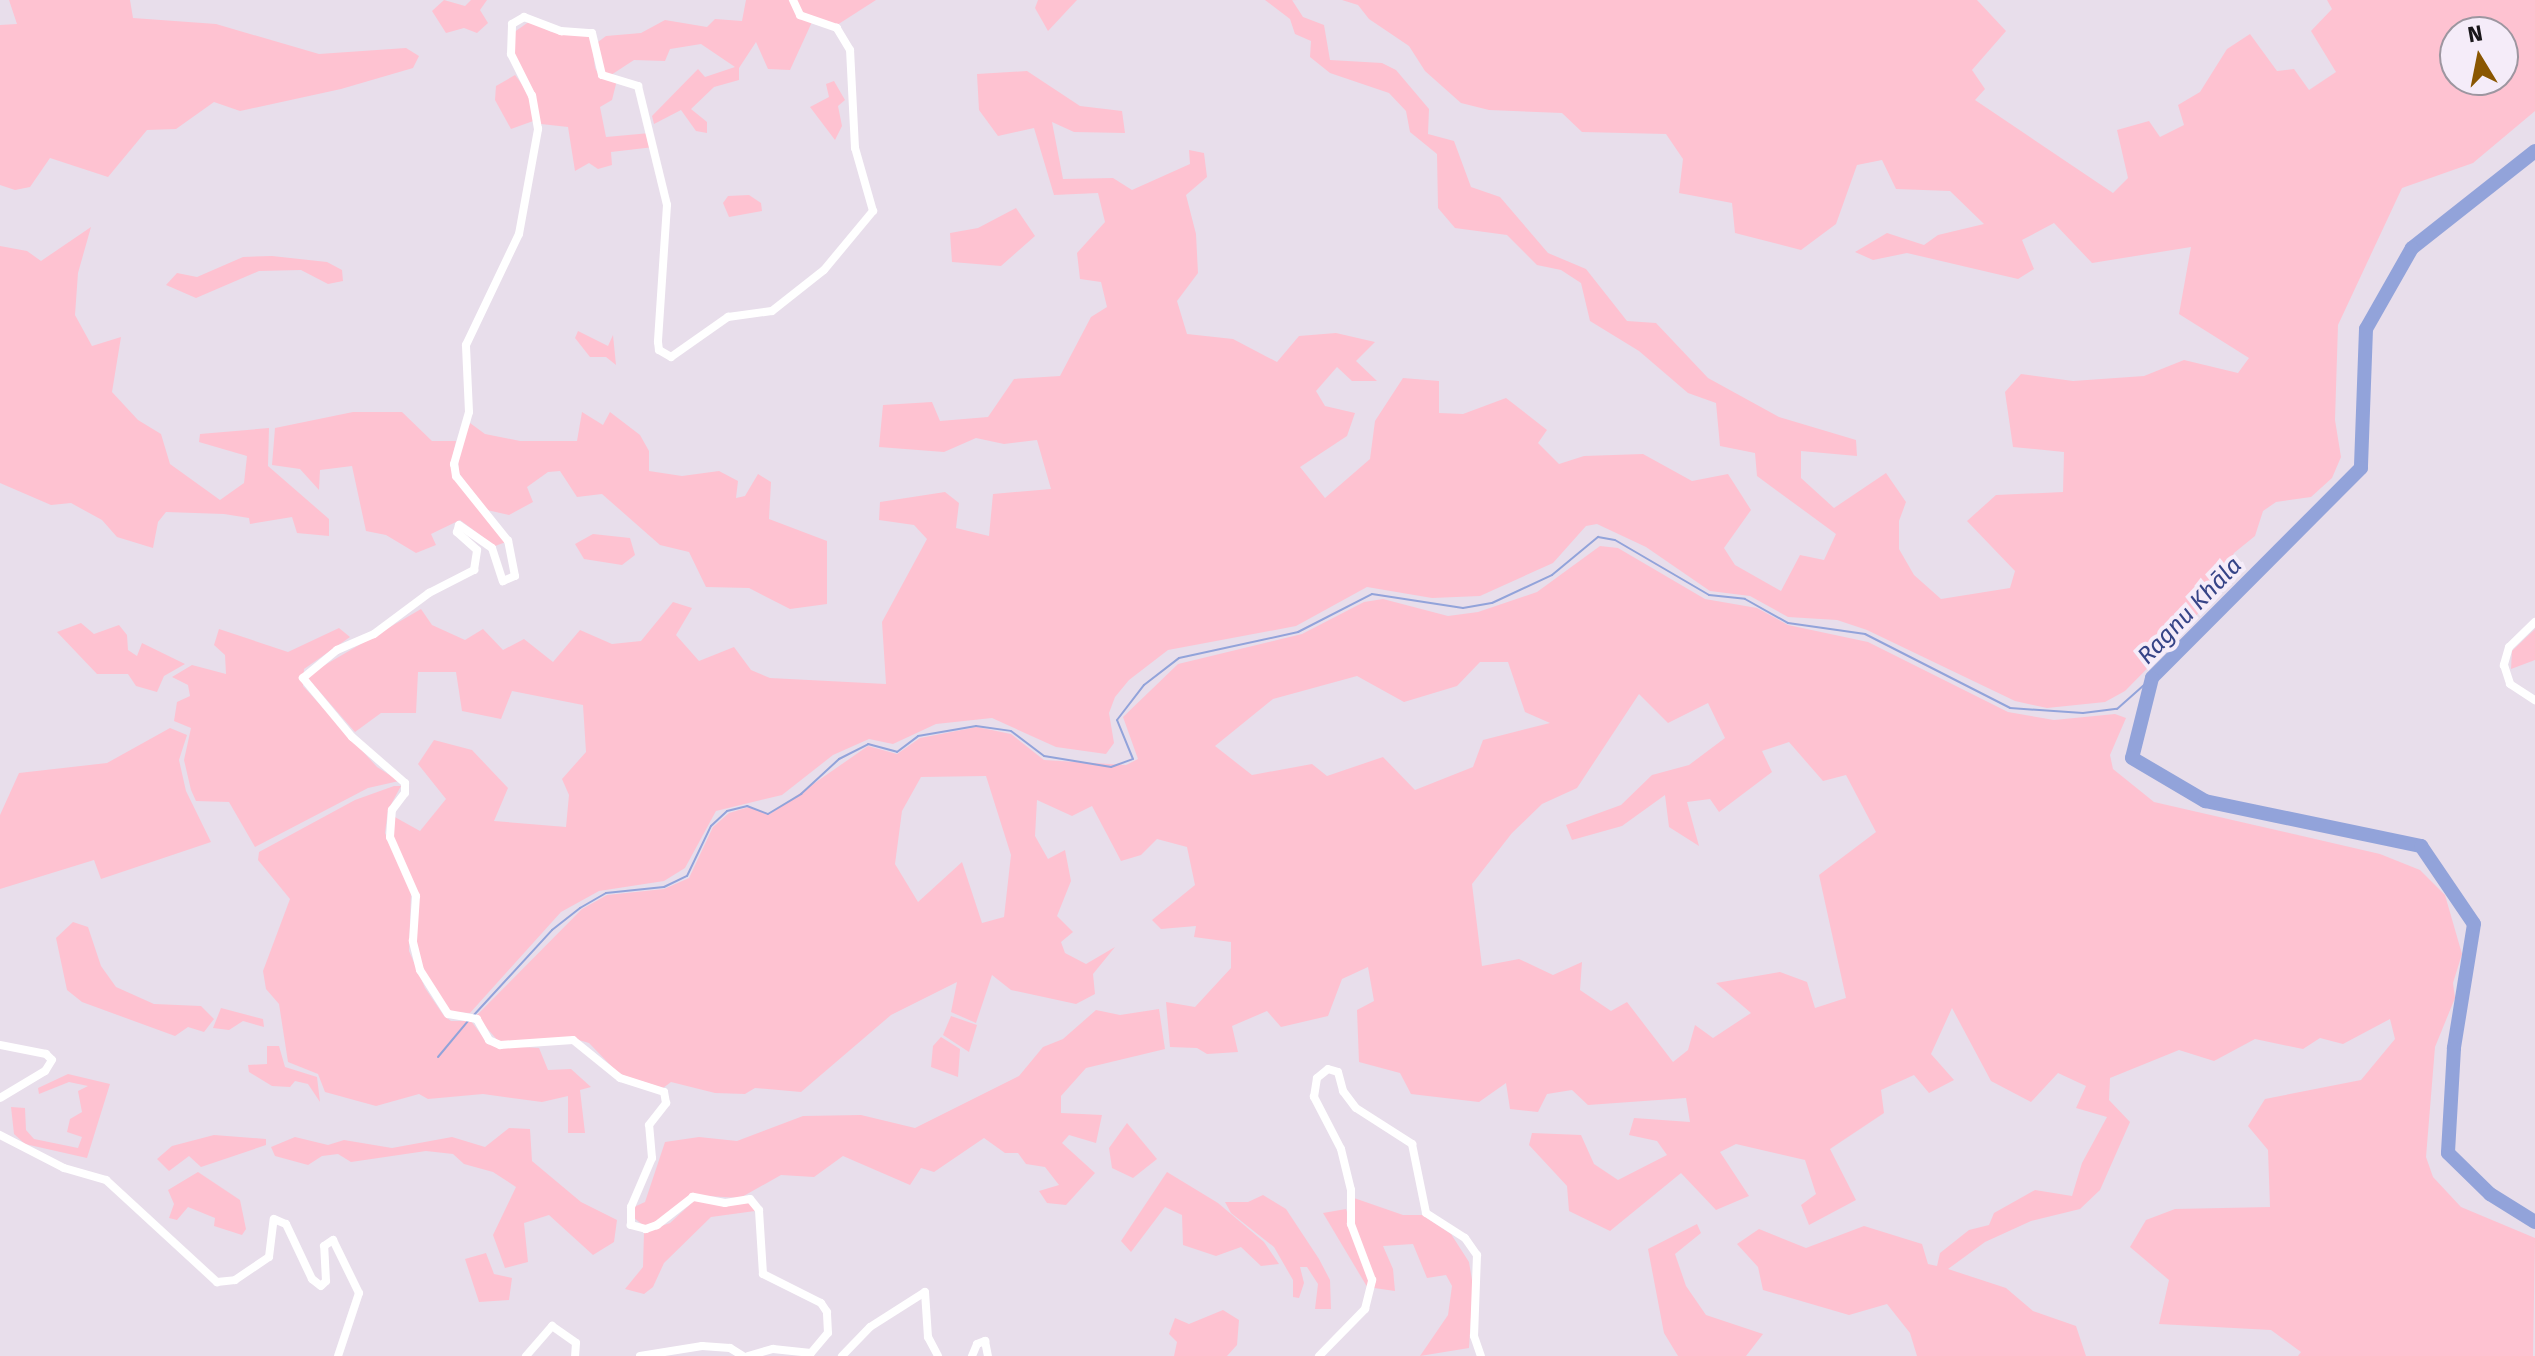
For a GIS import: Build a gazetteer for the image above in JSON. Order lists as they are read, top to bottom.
{
  "water": ["Ragnu Khāla"],
  "north": "top"
}
